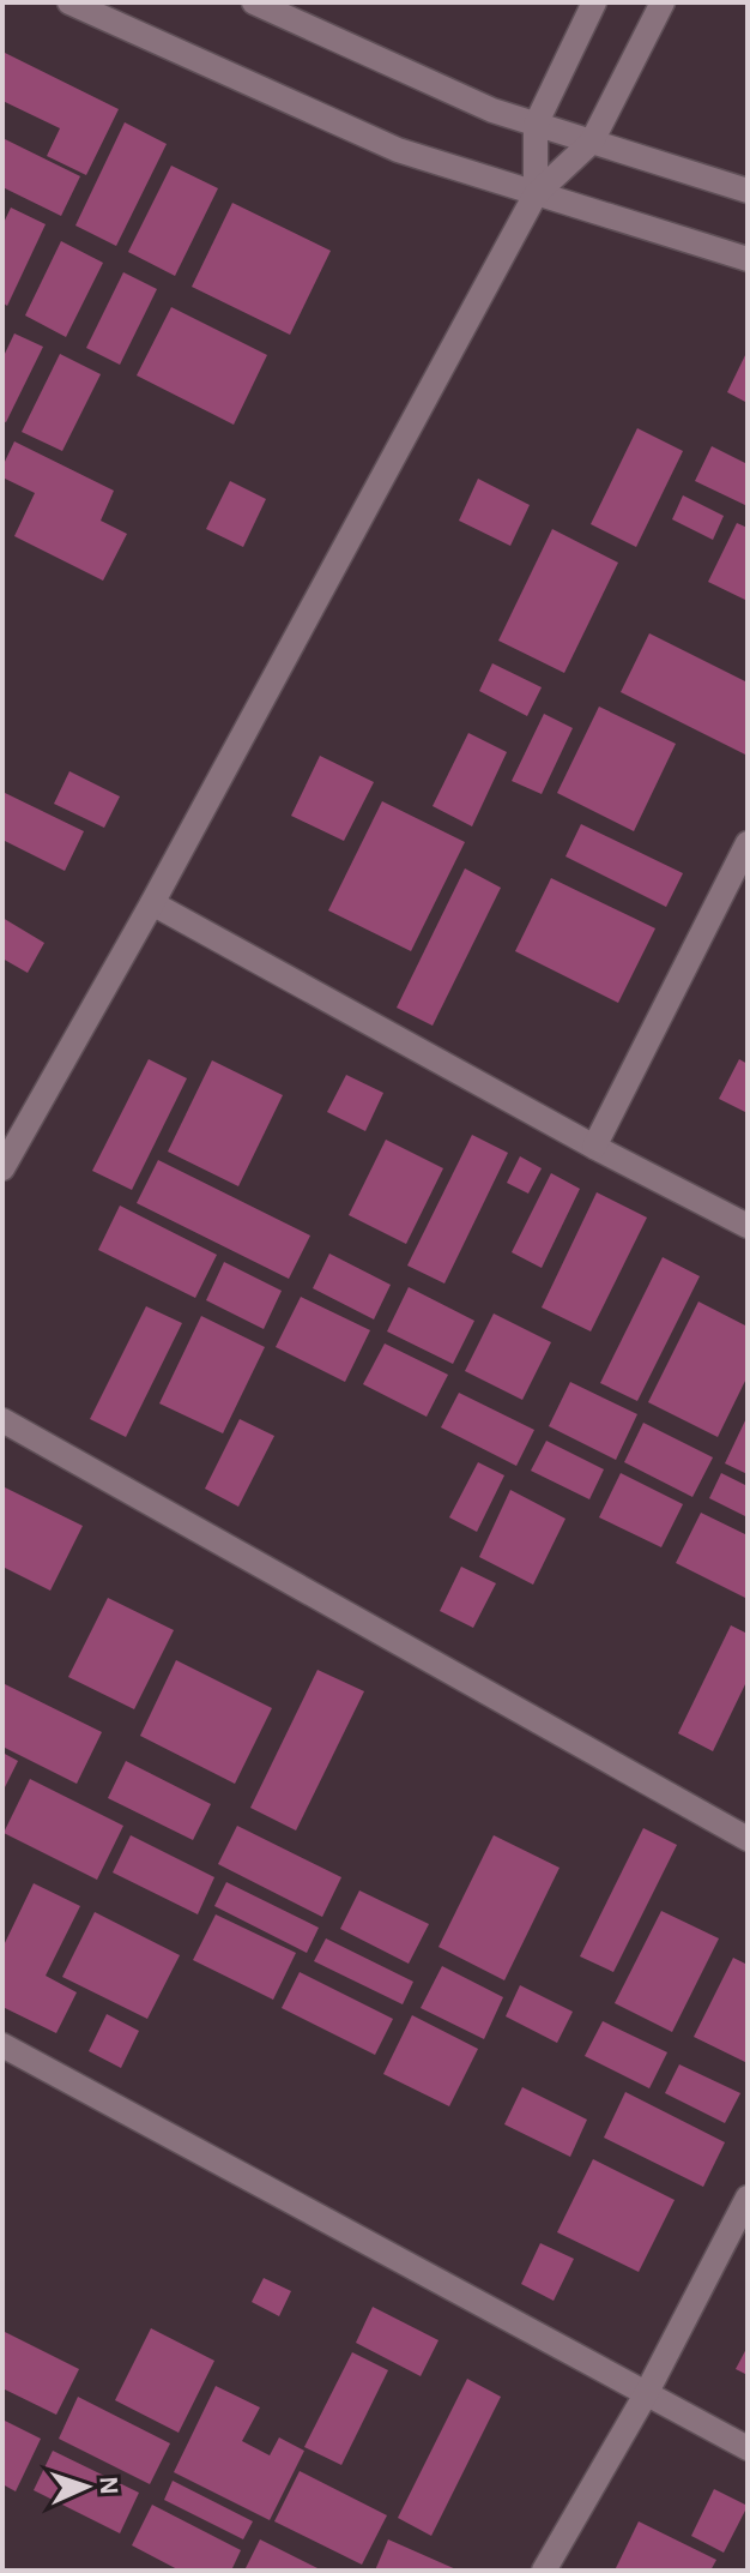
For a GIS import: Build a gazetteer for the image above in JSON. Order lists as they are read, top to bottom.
{
  "north": "right"
}
